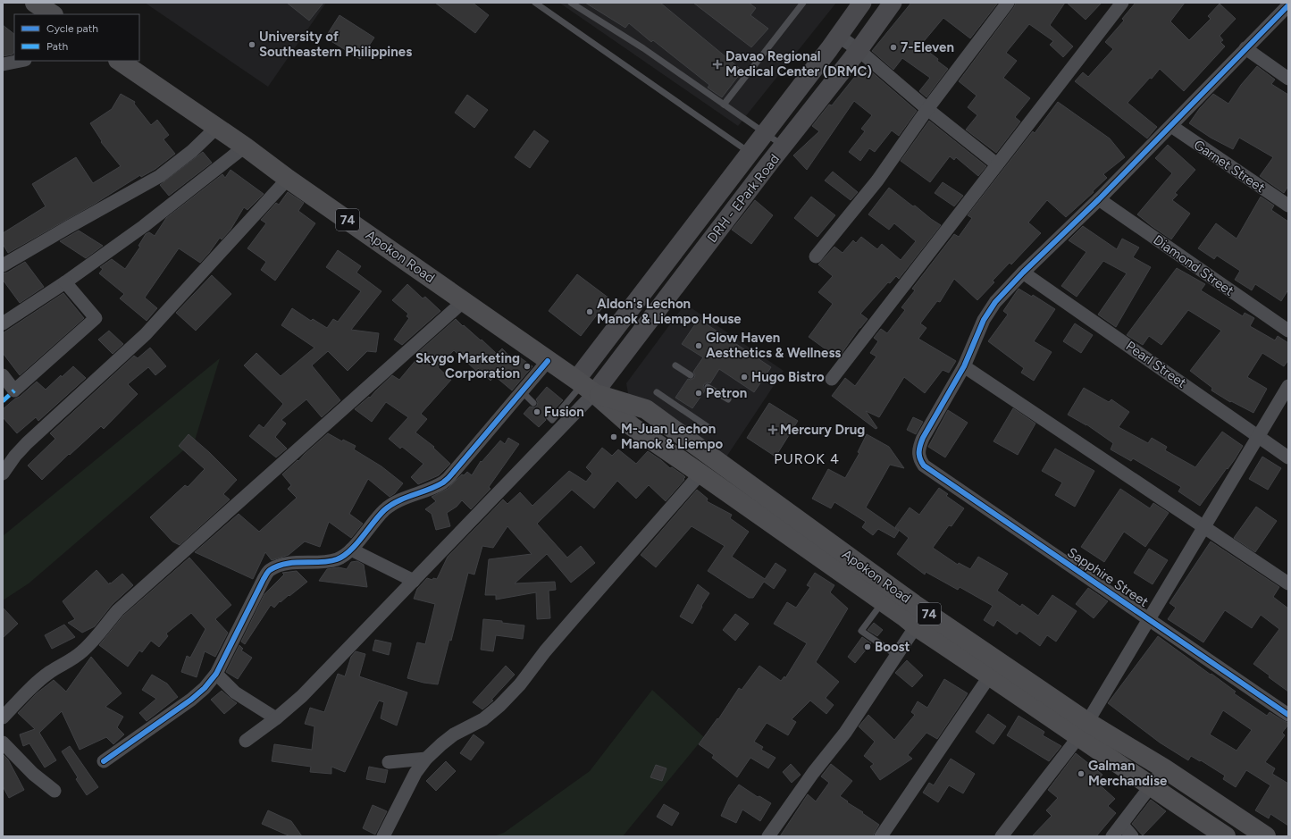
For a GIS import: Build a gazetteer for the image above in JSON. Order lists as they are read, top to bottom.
{
  "streets": {
    "highway": ["74", "Apokon Road"],
    "main road": ["DRH - EPark Road"],
    "street": [
      "Garnet Street",
      "Diamond Street",
      "Pearl Street",
      "Sapphire Street"
    ]
  },
  "crossings": [
    ["DRH - EPark Road", "Apokon Road"]
  ],
  "districts": ["PUROK 4"],
  "places": {
    "other": [
      "University of Southeastern Philippines",
      "7-Eleven",
      "Aldon's Lechon Manok & Liempo House",
      "Glow Haven Aesthetics & Wellness",
      "Skygo Marketing Corporation",
      "Hugo Bistro",
      "Petron",
      "Fusion",
      "M-Juan Lechon Manok & Liempo",
      "Boost",
      "Galman Merchandise"
    ],
    "health": ["Davao Regional Medical Center (DRMC)", "Mercury Drug"]
  },
  "legend": ["Cycle path", "Path"]
}
